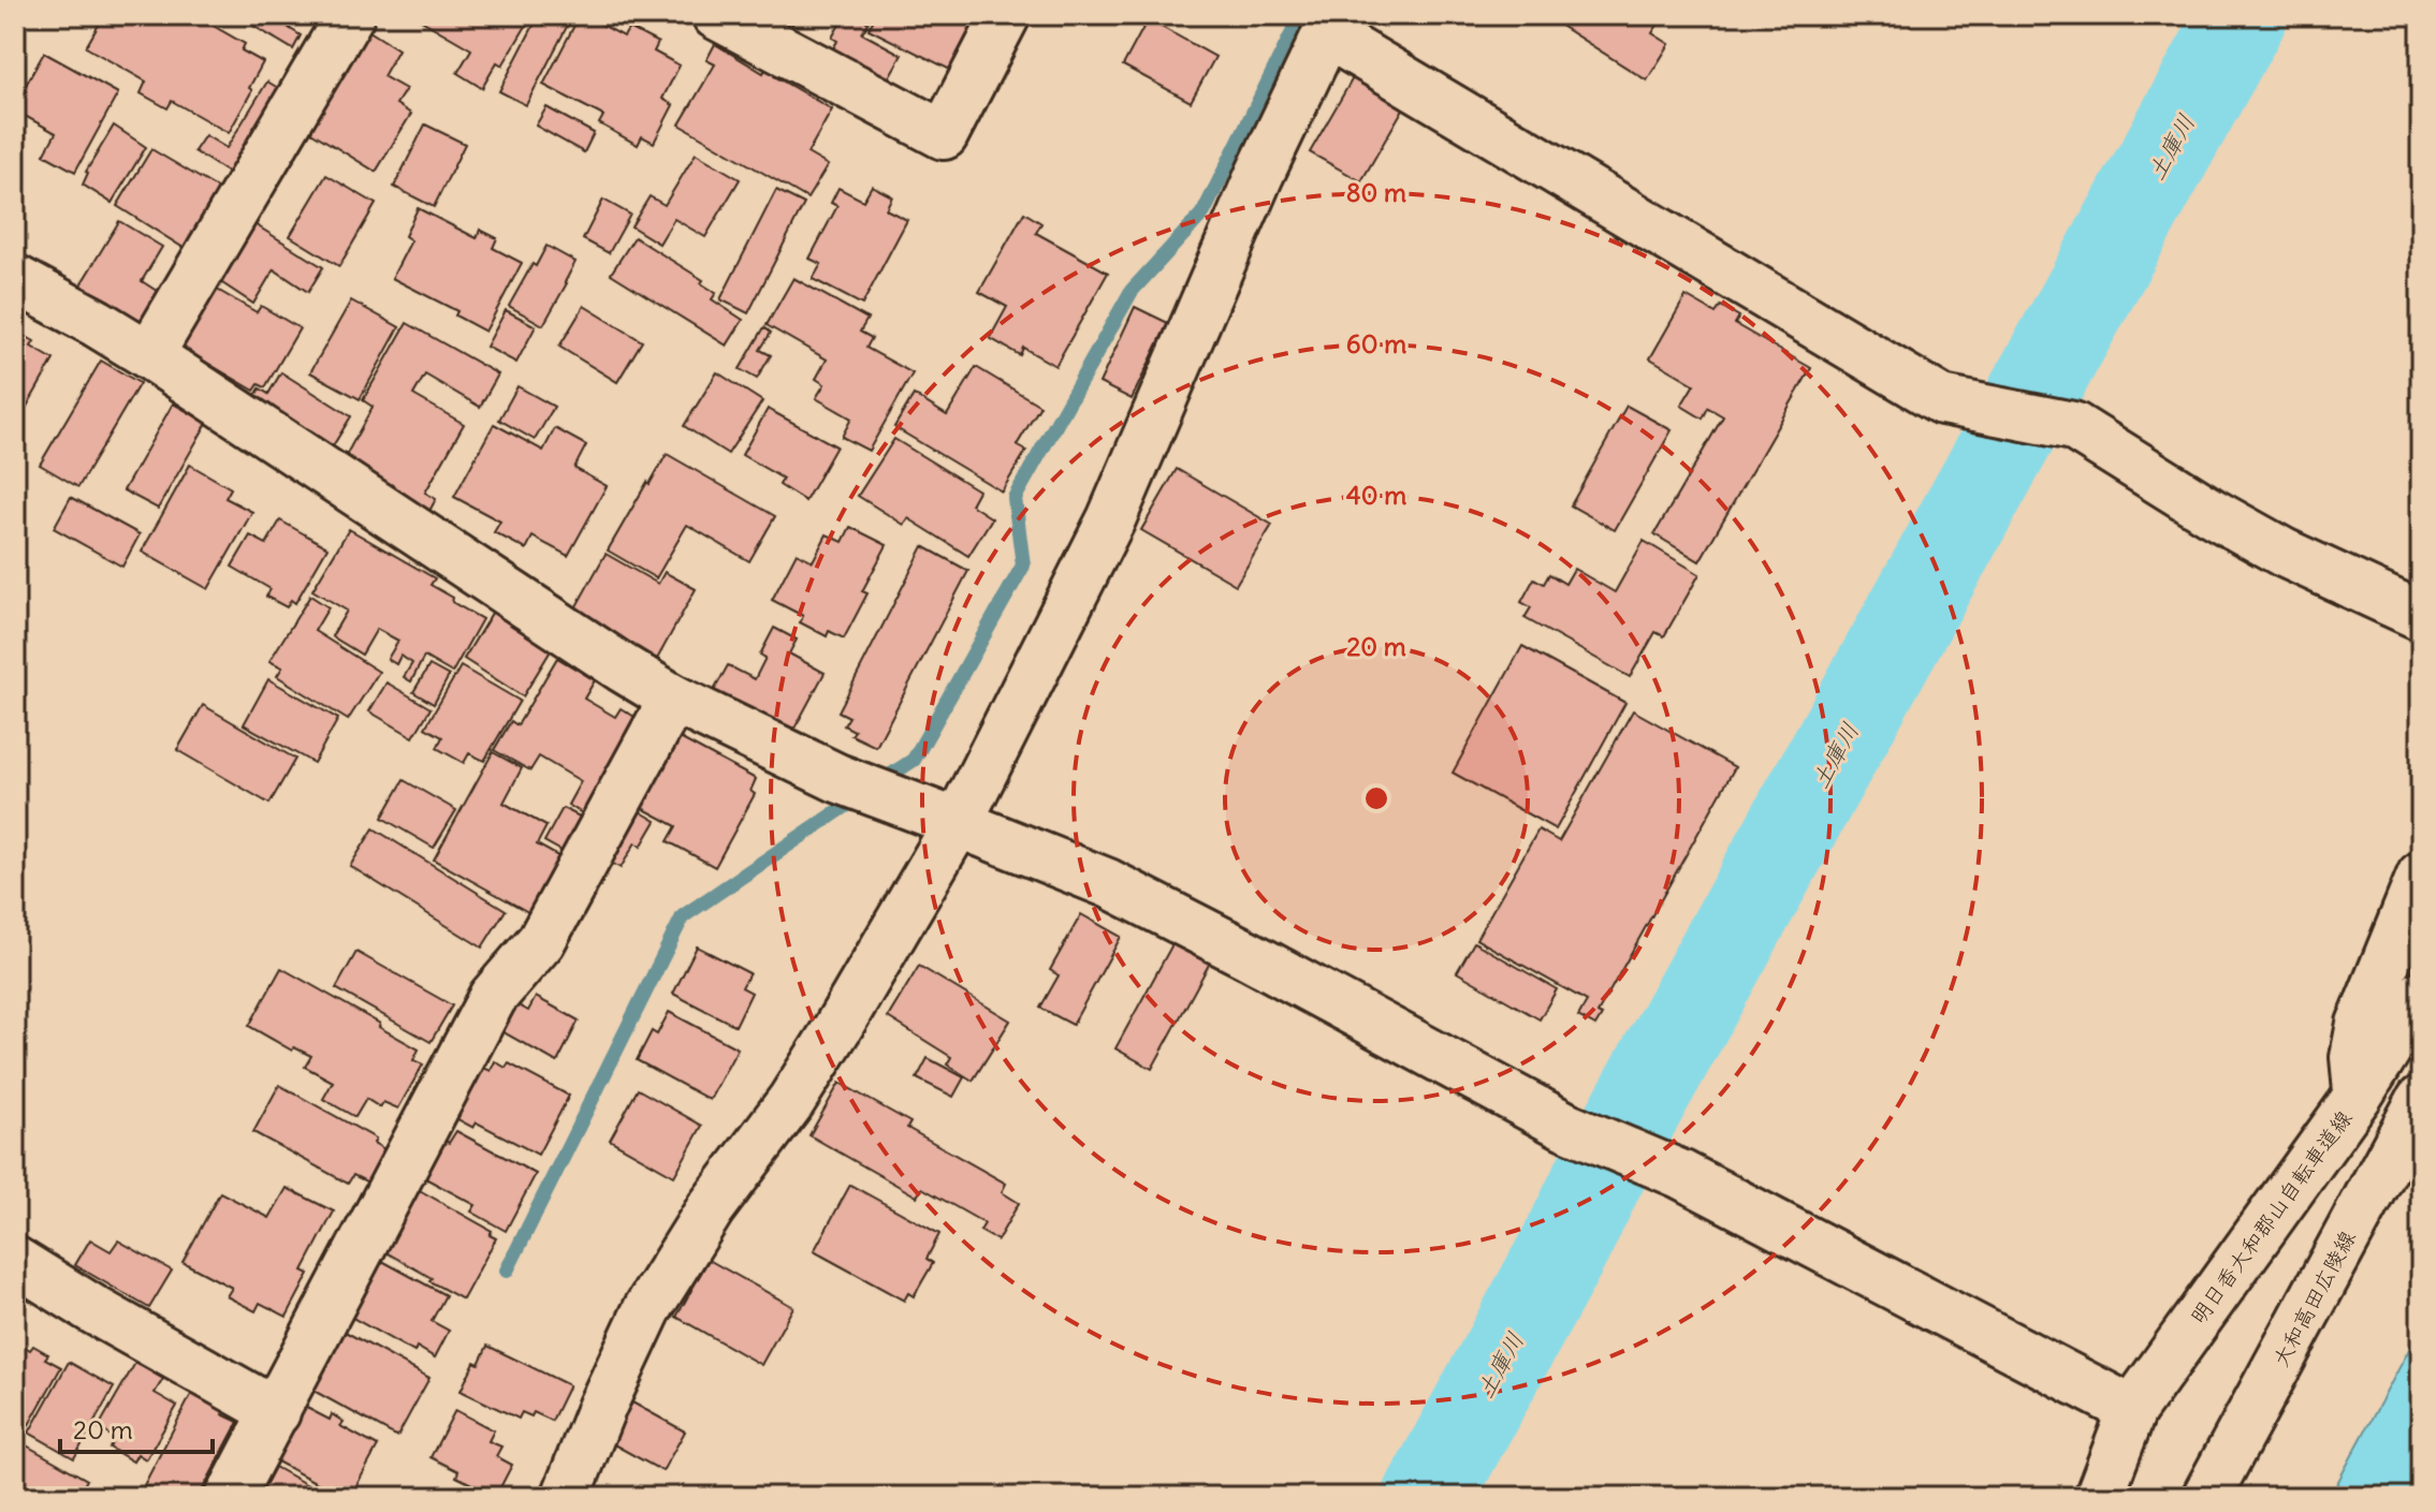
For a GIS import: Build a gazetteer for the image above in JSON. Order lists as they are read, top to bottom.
{
  "streets": {
    "street": ["明日香大和郡山自転車道線", "大和高田広陵線"]
  },
  "water": ["土庫川"],
  "scale_bar": "20 m",
  "rings": [
    "80 m",
    "60 m",
    "40 m",
    "20 m"
  ]
}
